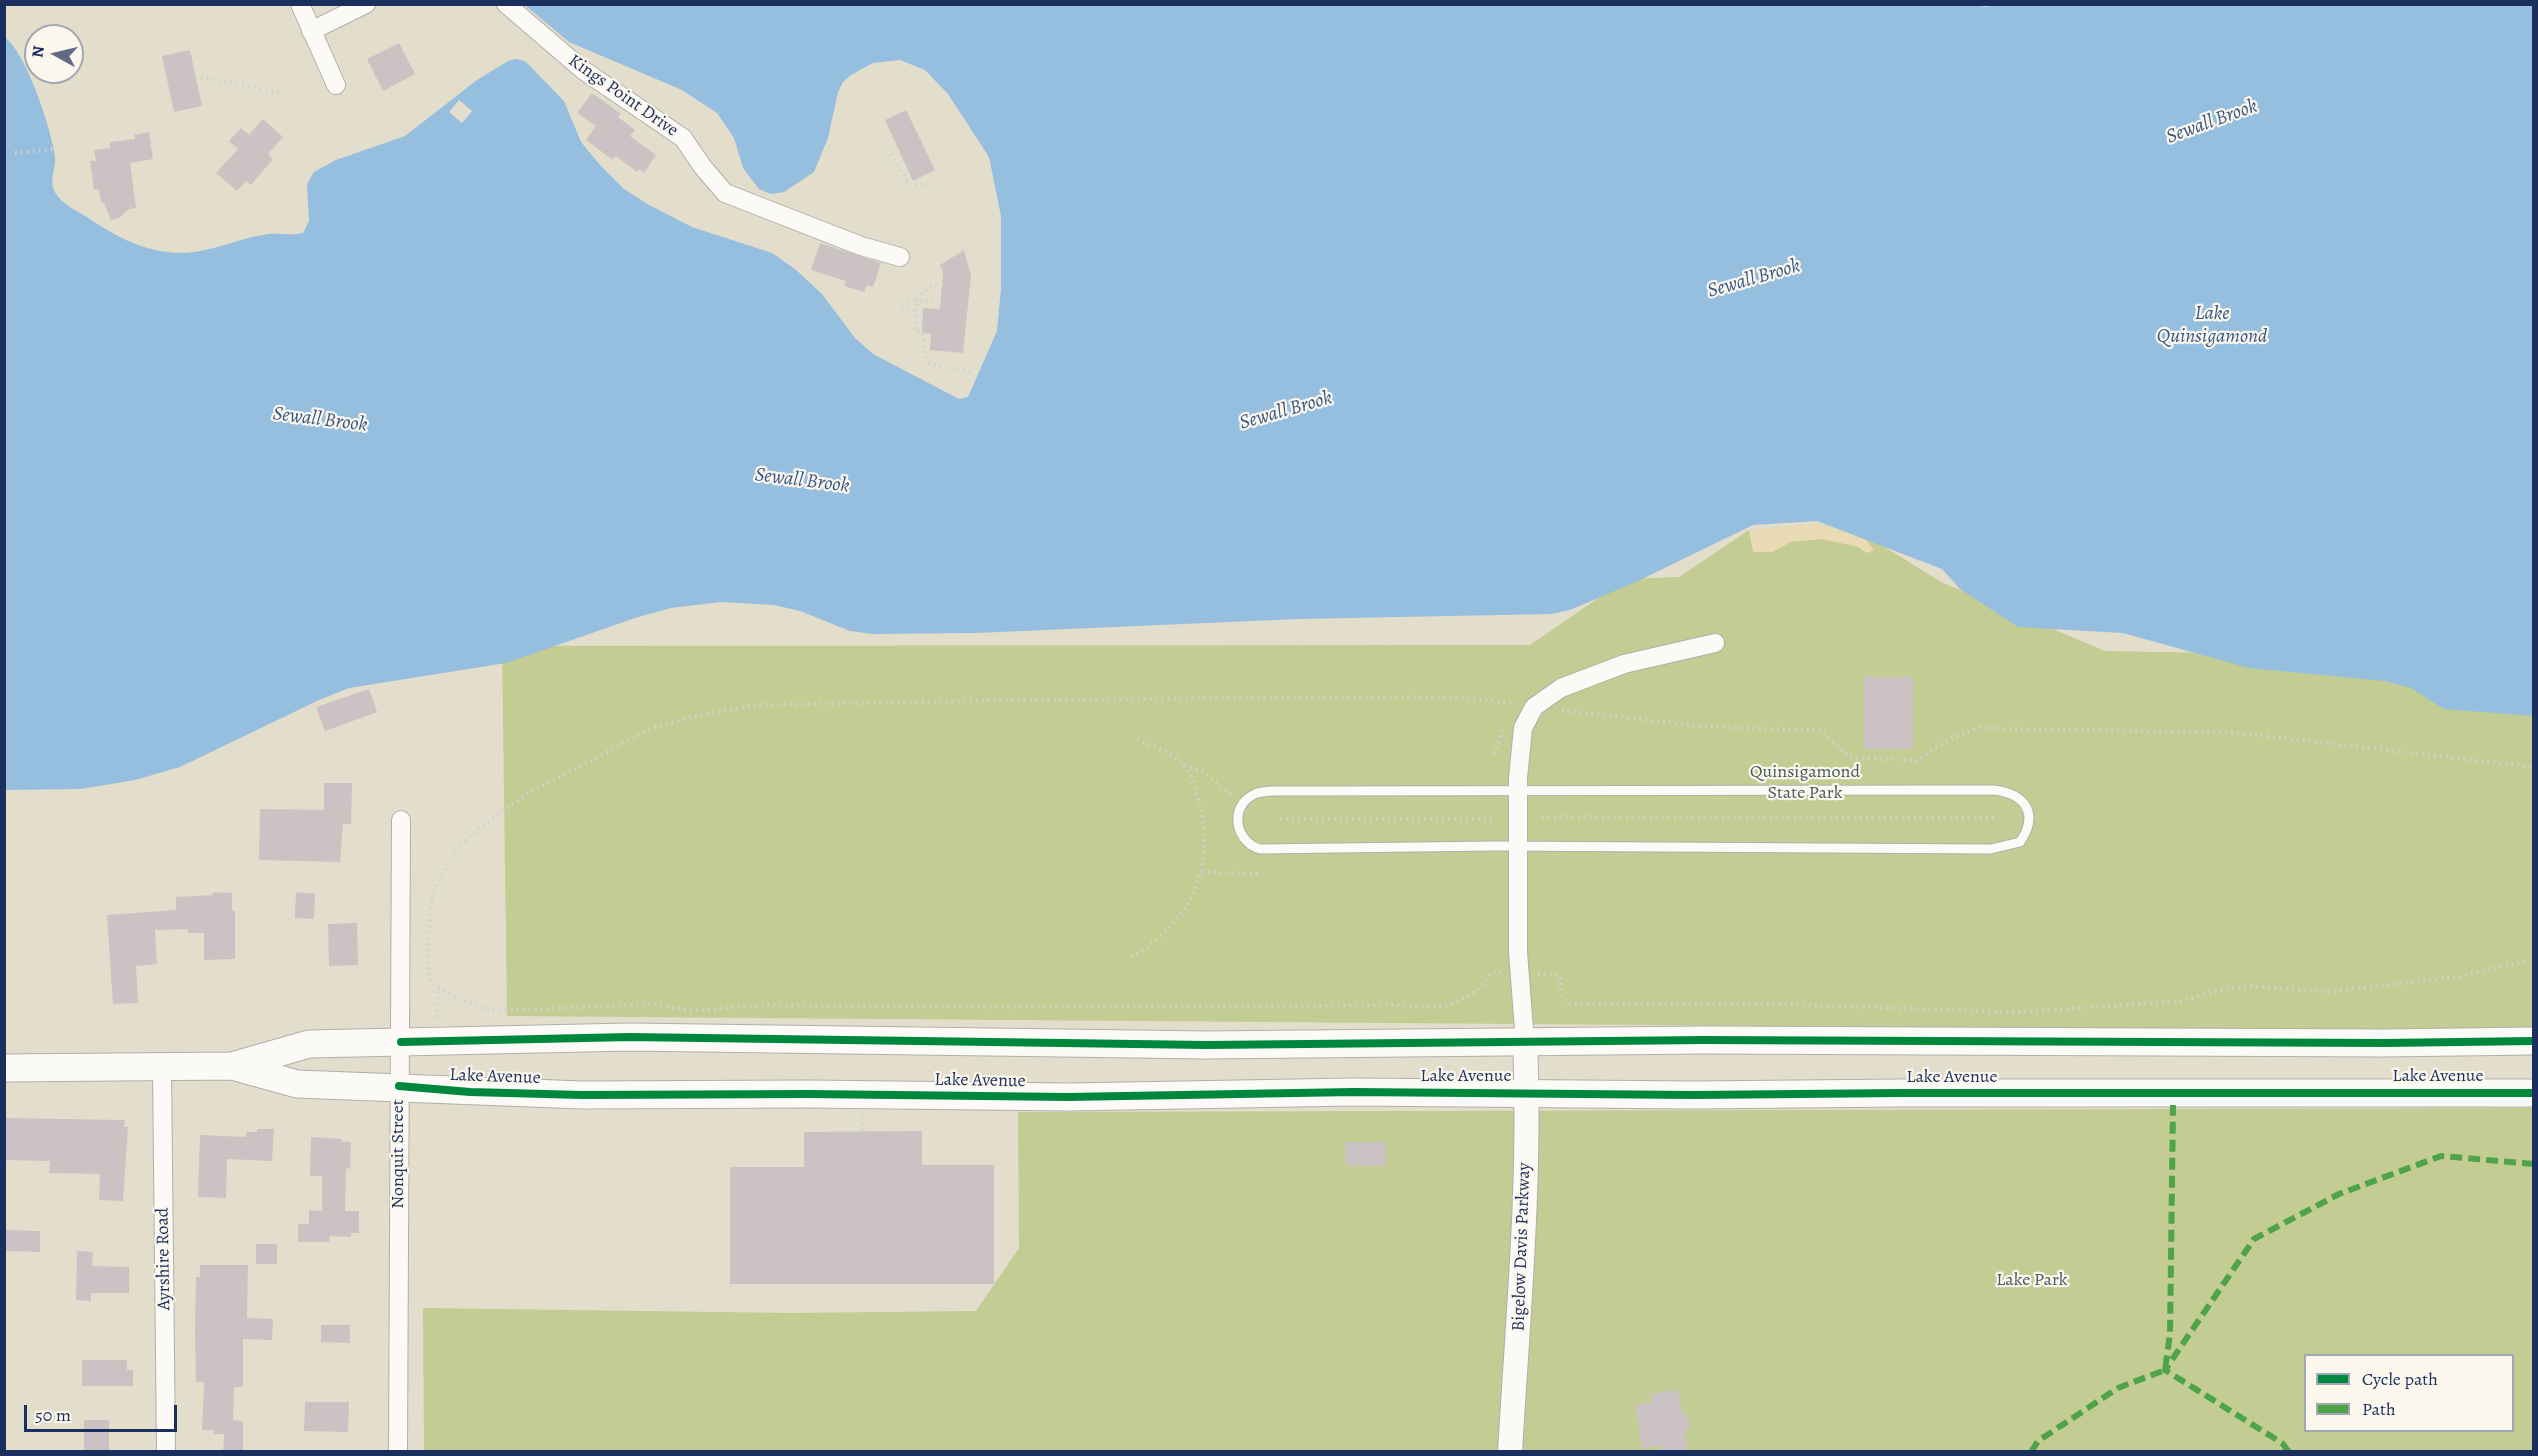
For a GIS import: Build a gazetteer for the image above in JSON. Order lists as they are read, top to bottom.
{
  "streets": {
    "main road": ["Lake Avenue", "Bigelow Davis Parkway"],
    "street": ["Kings Point Drive", "Nonquit Street", "Ayrshire Road"]
  },
  "crossings": [
    ["Lake Avenue", "Nonquit Street"],
    ["Lake Avenue", "Bigelow Davis Parkway"],
    ["Lake Avenue", "Ayrshire Road"]
  ],
  "water": ["Sewall Brook", "Lake Quinsigamond"],
  "parks": ["Quinsigamond State Park", "Lake Park"],
  "legend": ["Cycle path", "Path"],
  "scale_bar": "50 m",
  "north": "left"
}
